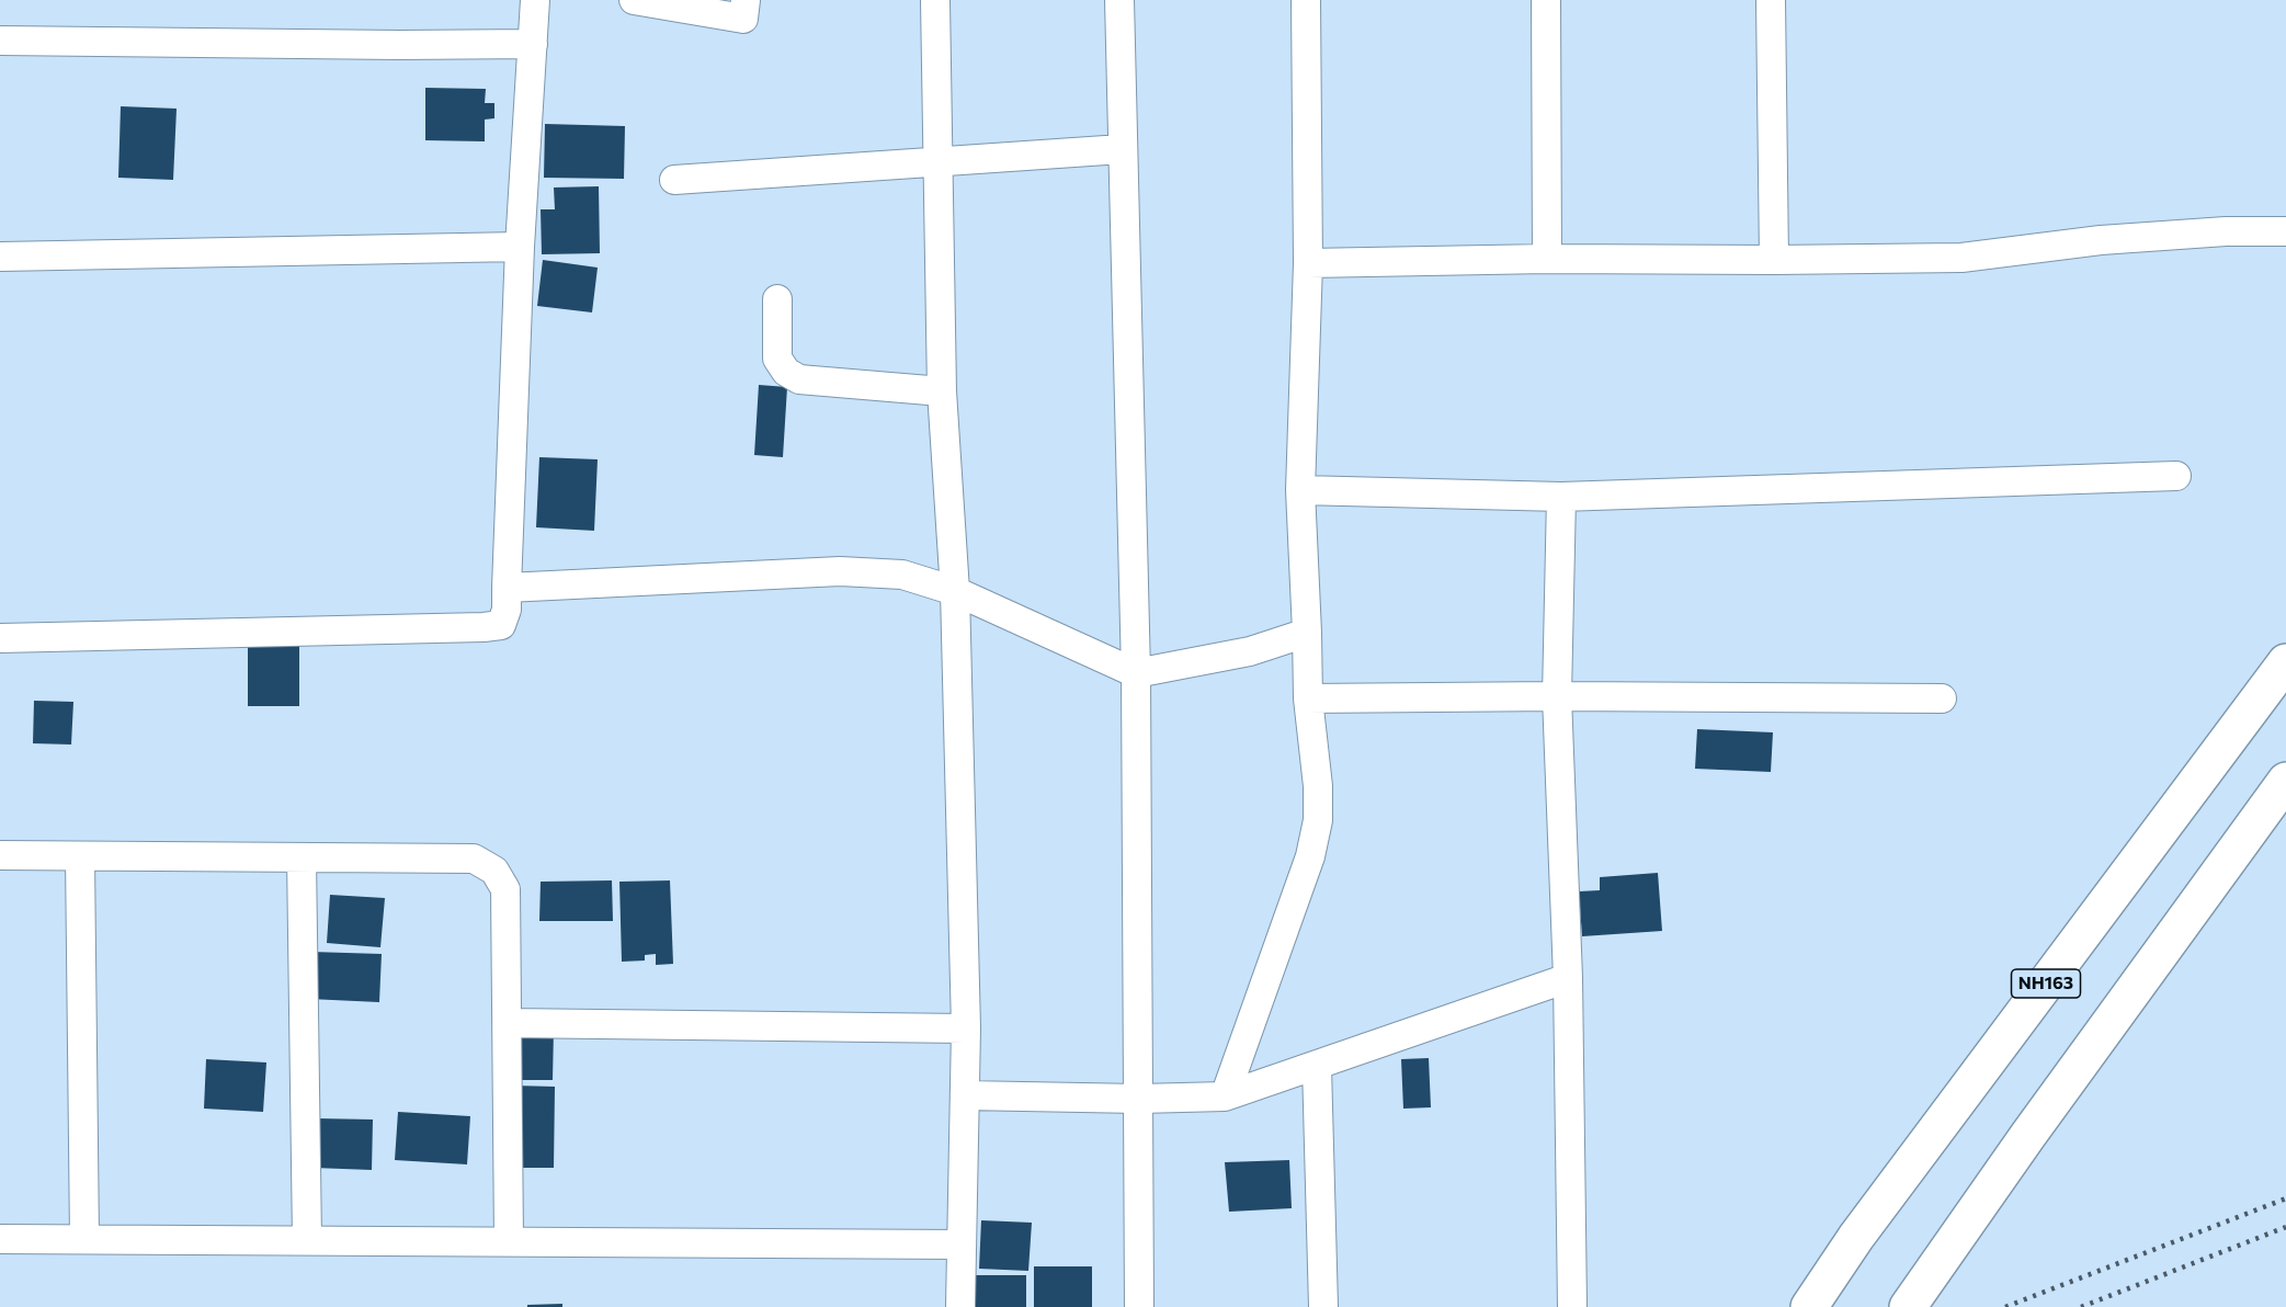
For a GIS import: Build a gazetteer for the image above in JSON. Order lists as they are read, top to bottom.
{
  "streets": {
    "highway": ["NH163"]
  }
}
